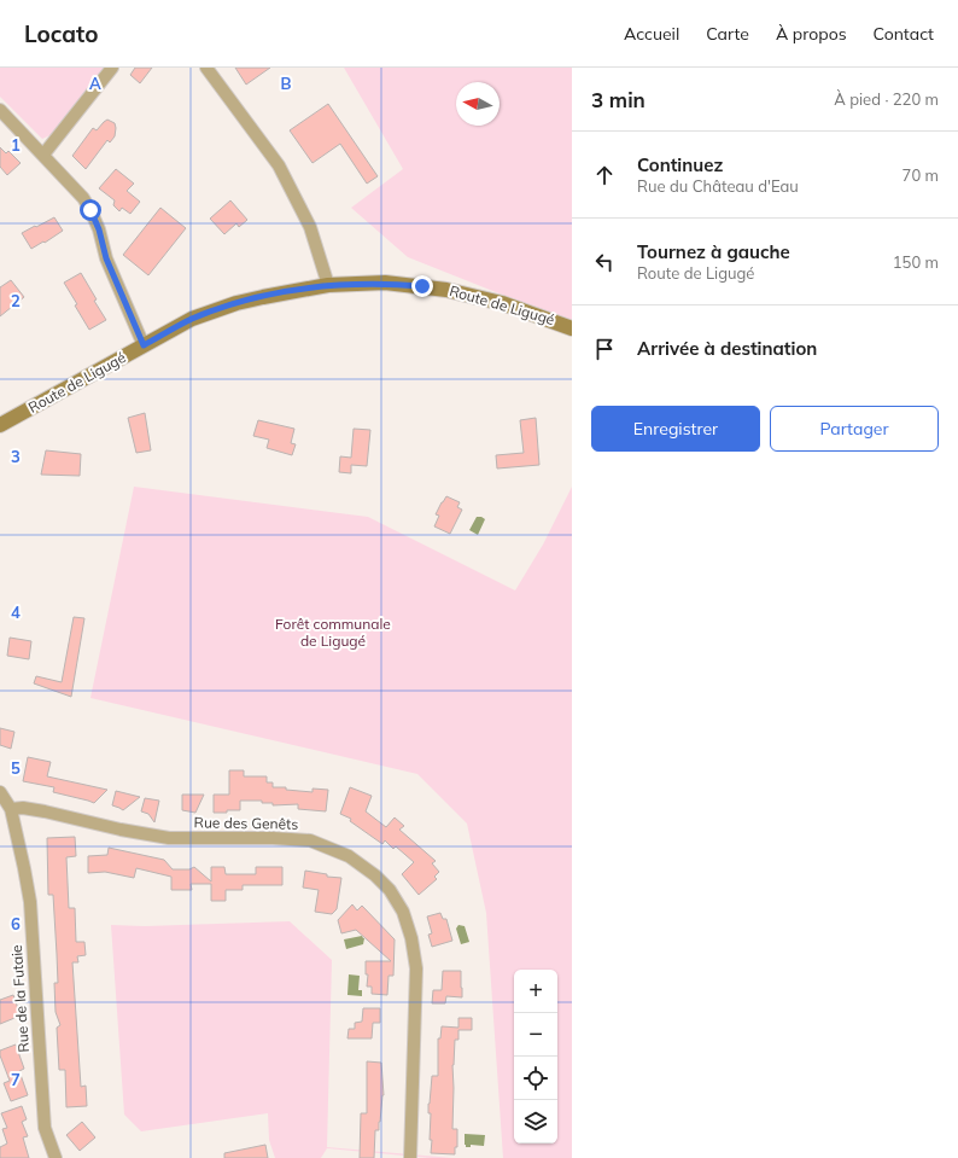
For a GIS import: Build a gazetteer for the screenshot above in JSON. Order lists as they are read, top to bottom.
{
  "streets": {
    "street": ["Route de Ligugé", "Rue des Genêts", "Rue de la Futaie"]
  },
  "crossings": [
    ["Rue des Genêts", "Rue de la Futaie"]
  ],
  "parks": ["Forêt communale de Ligugé"],
  "north": "left",
  "page": {
    "header": "Locato",
    "nav": [
      "Accueil",
      "Carte",
      "À propos",
      "Contact"
    ],
    "heading": ["3 min", "À pied · 220 m"],
    "list": [
      ["Continuez", "Rue du Château d'Eau", "70 m"],
      ["Tournez à gauche", "Route de Ligugé", "150 m"],
      "Arrivée à destination"
    ],
    "buttons": ["Enregistrer", "Partager"],
    "map_buttons": ["+", "−"]
  },
  "grid": {
    "columns": ["A", "B"],
    "rows": [
      "1",
      "2",
      "3",
      "4",
      "5",
      "6",
      "7"
    ]
  }
}
